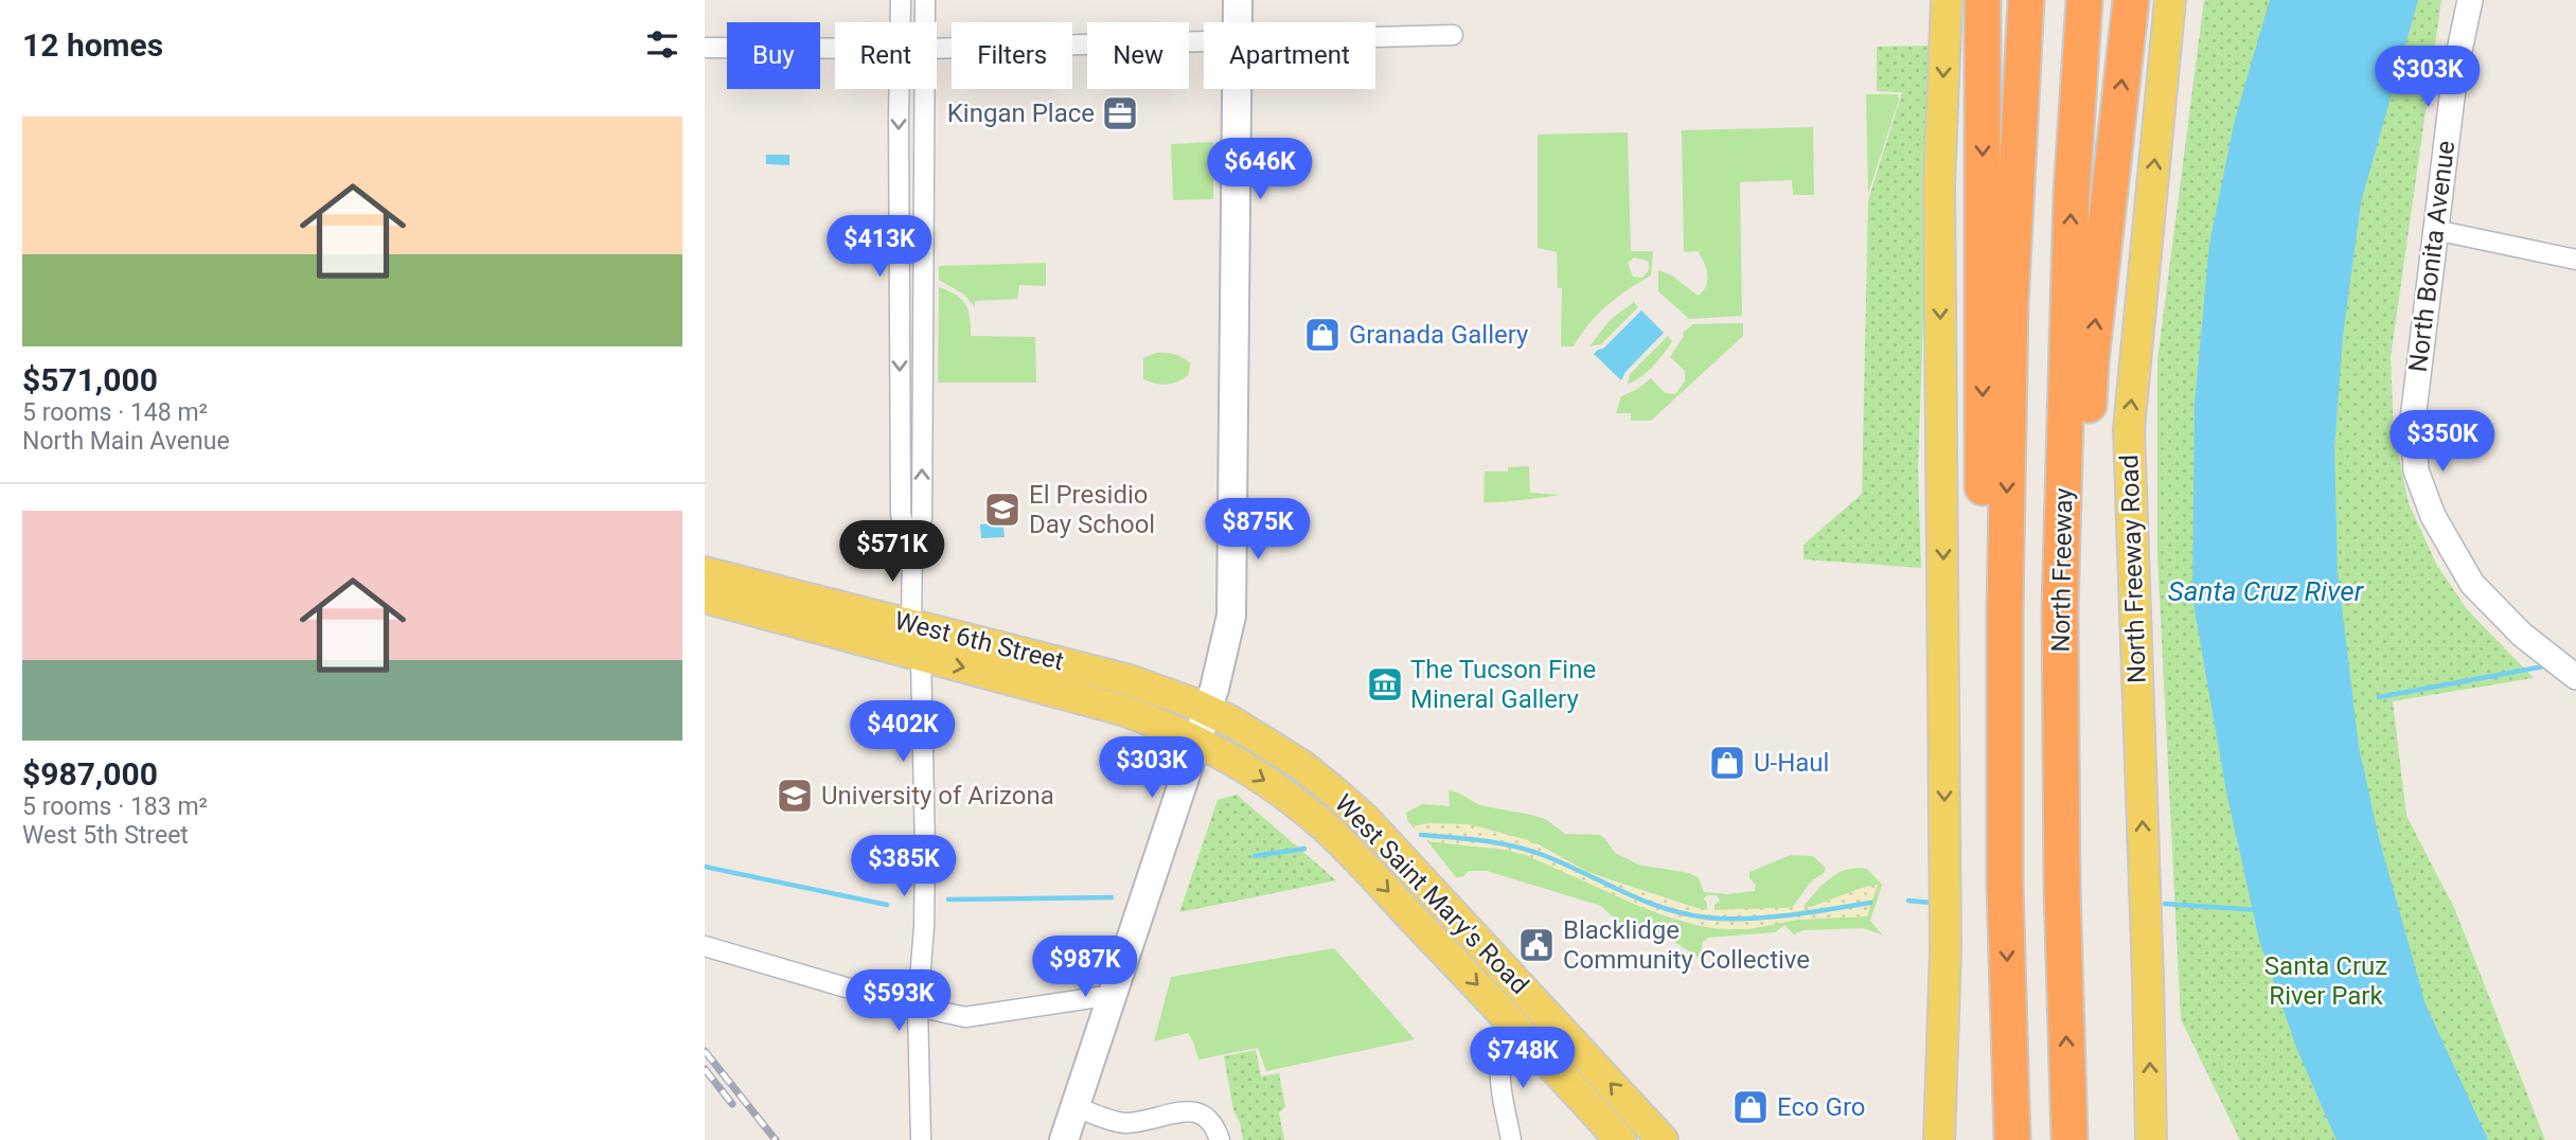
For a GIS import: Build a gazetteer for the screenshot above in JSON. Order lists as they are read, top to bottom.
{
  "streets": {
    "highway": ["North Freeway"],
    "main road": ["North Freeway Road", "West 6th Street", "West Saint Mary's Road"],
    "street": ["North Bonita Avenue"]
  },
  "crossings": [
    ["West 6th Street", "West Saint Mary's Road"]
  ],
  "water": ["Santa Cruz River"],
  "parks": ["Santa Cruz River Park"],
  "places": {
    "office": ["Kingan Place"],
    "shop": ["Granada Gallery", "U-Haul", "Eco Gro"],
    "school or university": ["El Presidio Day School", "University of Arizona"],
    "museum": ["The Tucson Fine Mineral Gallery"],
    "public building": ["Blacklidge Community Collective"]
  },
  "page": {
    "heading": "12 homes",
    "chip": [
      "Buy",
      "Rent",
      "Filters",
      "New",
      "Apartment"
    ],
    "price": [
      "$303K",
      "$646K",
      "$413K",
      "$350K",
      "$875K",
      "$571K",
      "$402K",
      "$303K",
      "$385K",
      "$987K",
      "$593K",
      "$748K"
    ],
    "list": [
      {
        "name": "$571,000",
        "note": "5 rooms · 148 m² · North Main Avenue"
      },
      {
        "name": "$987,000",
        "note": "5 rooms · 183 m² · West 5th Street"
      }
    ]
  }
}
